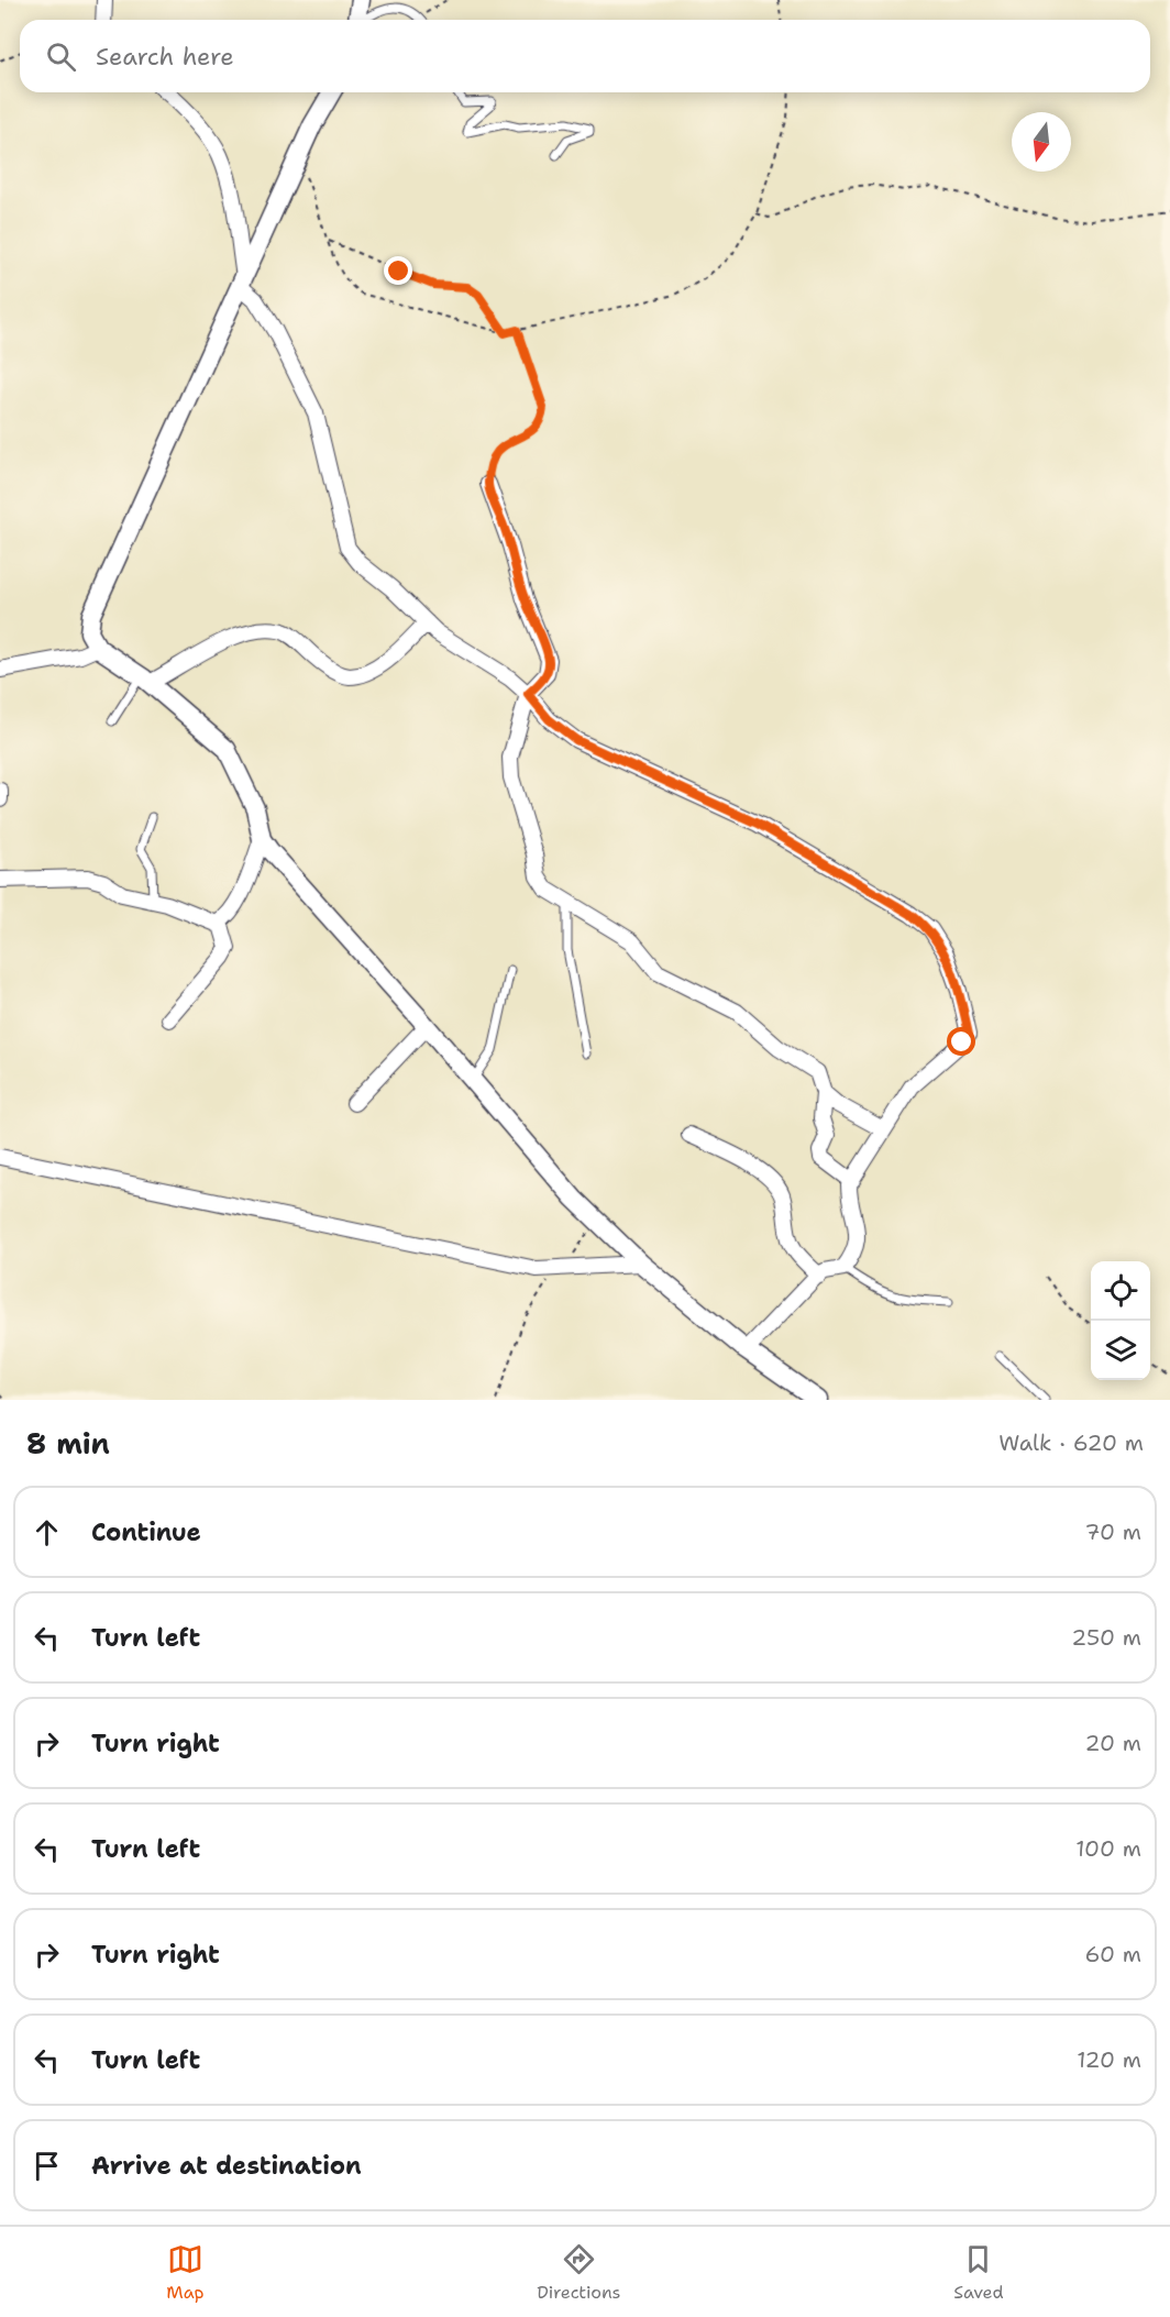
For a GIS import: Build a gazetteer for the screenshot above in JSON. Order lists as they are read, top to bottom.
{
  "north": "bottom",
  "page": {
    "search": "Search here",
    "heading": ["8 min", "Walk · 620 m"],
    "list": [
      ["Continue", "70 m"],
      ["Turn left", "250 m"],
      ["Turn right", "20 m"],
      ["Turn left", "100 m"],
      ["Turn right", "60 m"],
      ["Turn left", "120 m"],
      "Arrive at destination"
    ],
    "nav": ["Map", "Directions", "Saved"]
  }
}
